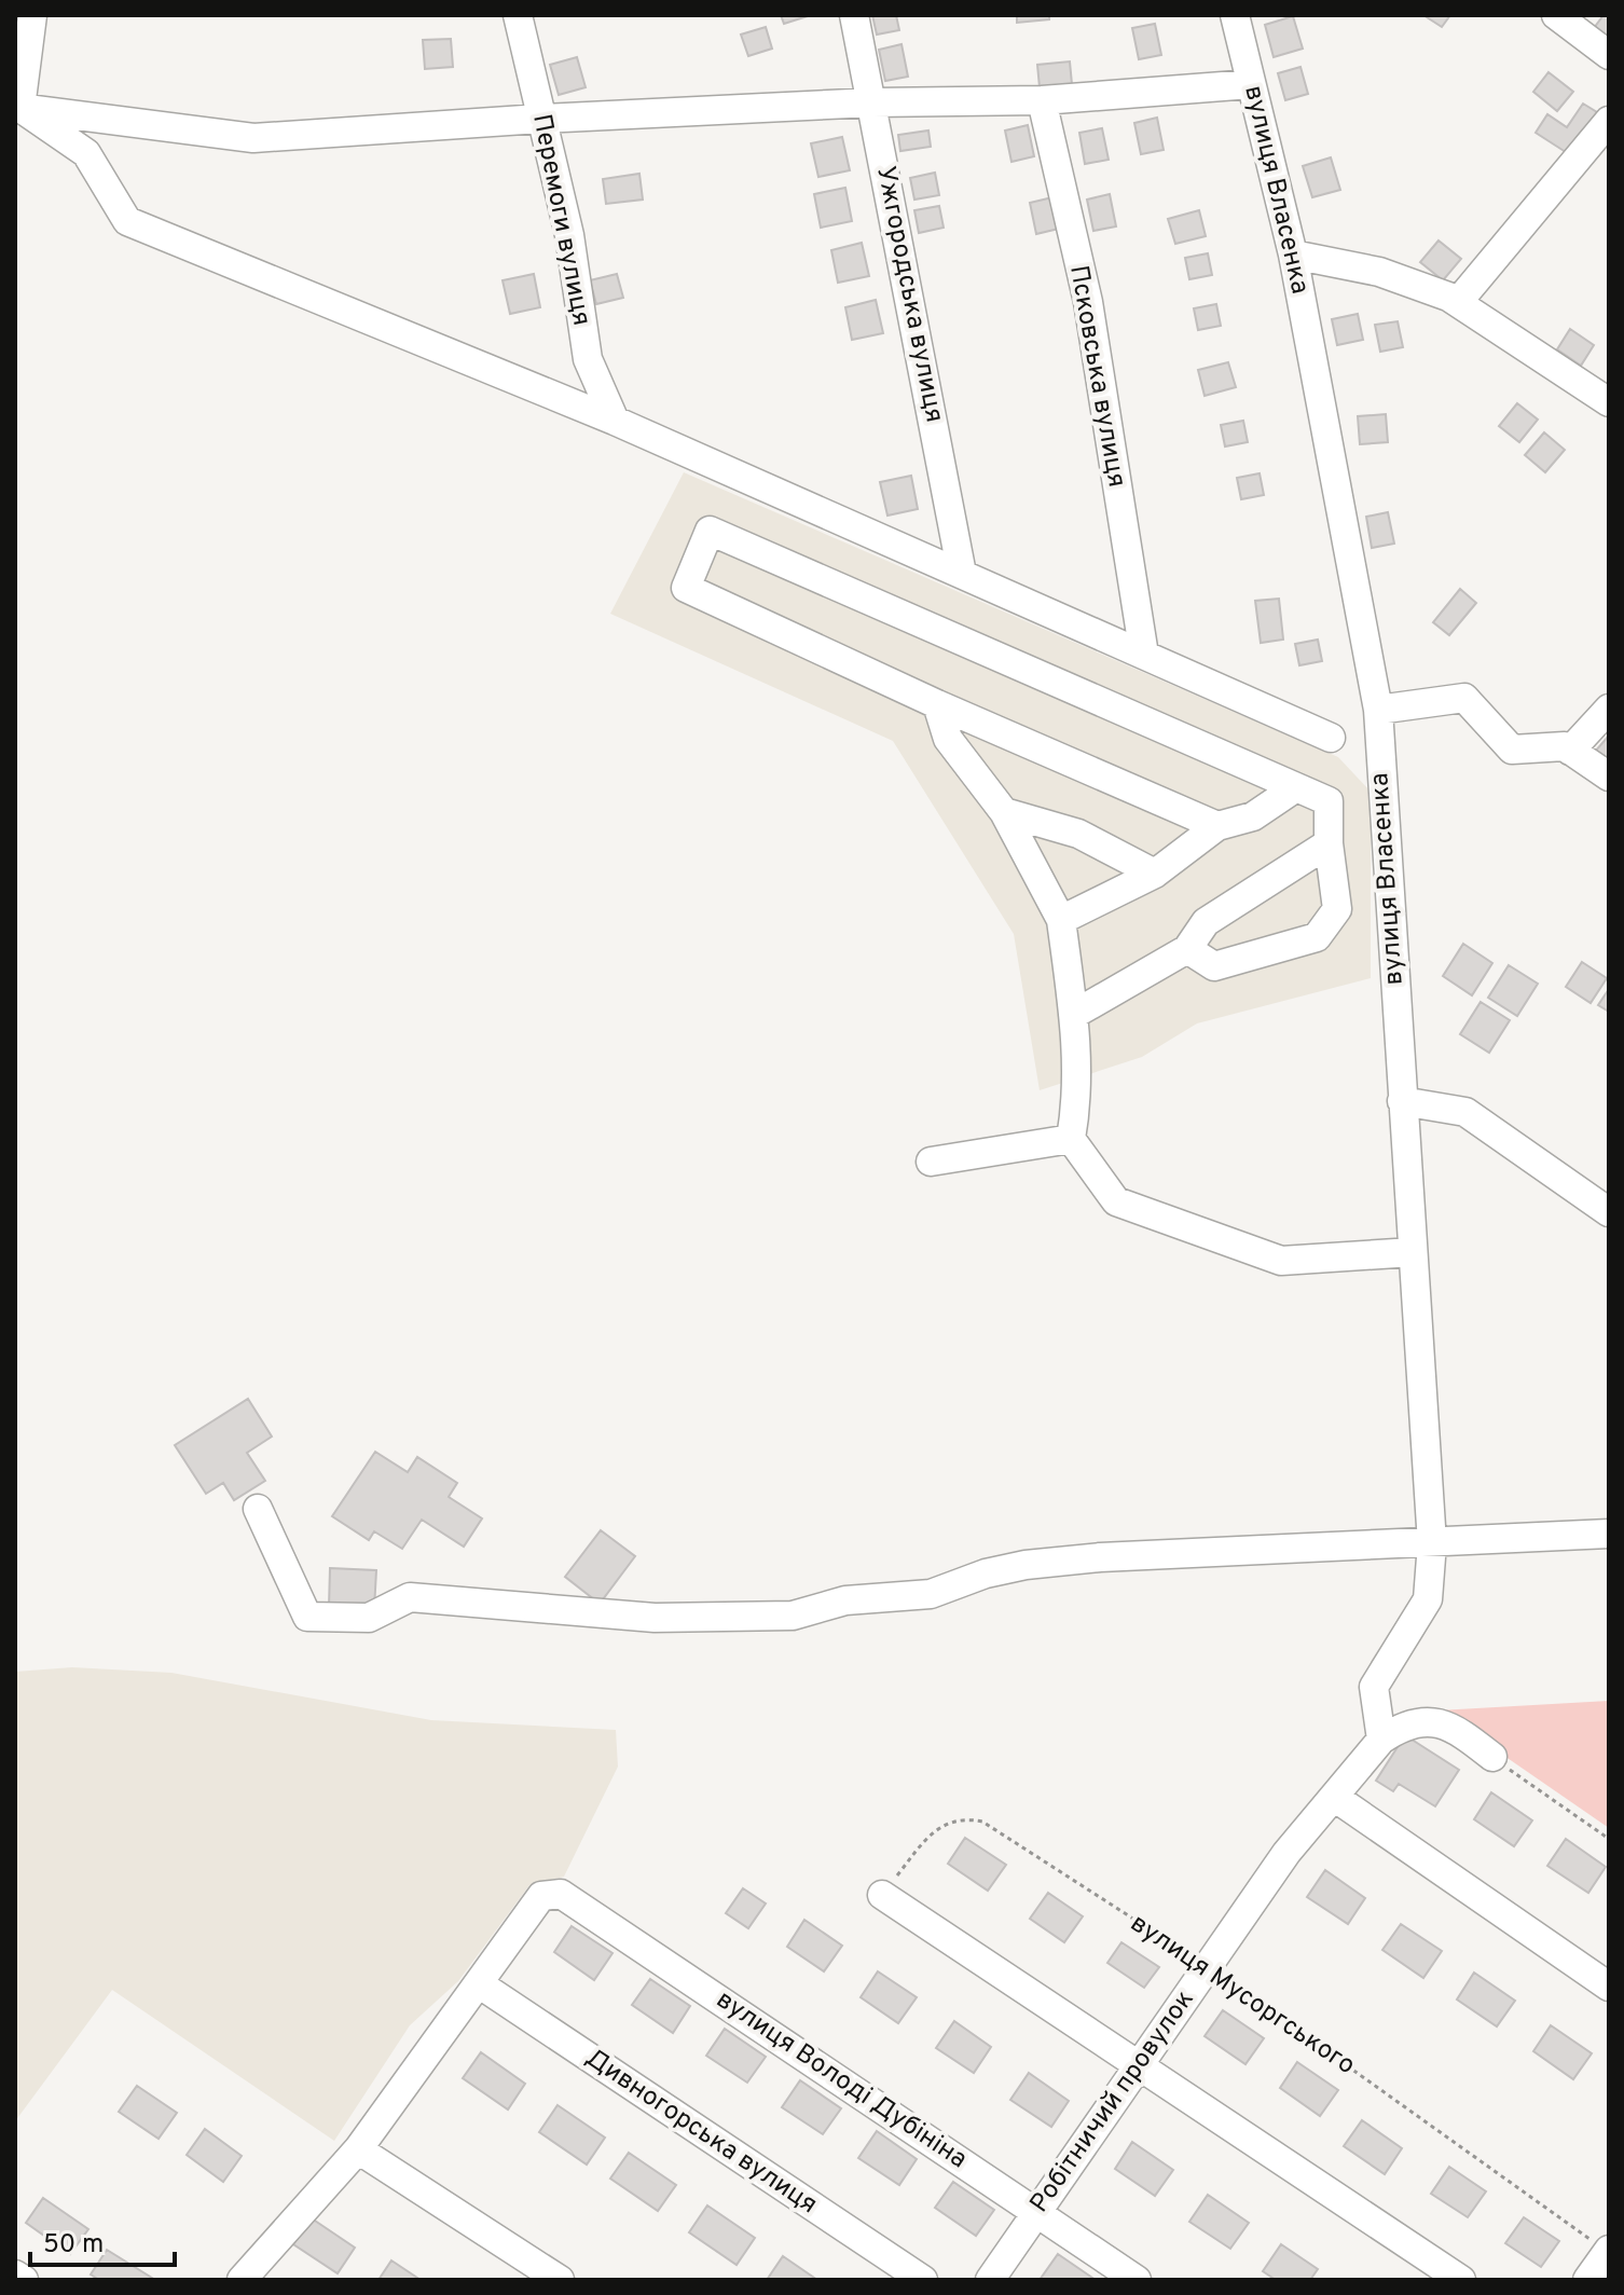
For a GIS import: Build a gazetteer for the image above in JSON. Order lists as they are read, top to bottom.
{
  "streets": {
    "street": [
      "вулиця Власенка",
      "Перемоги вулиця",
      "Ужгородська вулиця",
      "Псковська вулиця",
      "вулиця Володі Дубініна",
      "Робітничий провулок",
      "Дивногорська вулиця"
    ],
    "path": ["вулиця Мусоргського"]
  },
  "crossings": [
    ["вулиця Власенка", "Робітничий провулок"],
    ["вулиця Мусоргського", "Робітничий провулок"],
    ["вулиця Володі Дубініна", "Робітничий провулок"],
    ["вулиця Володі Дубініна", "Дивногорська вулиця"]
  ],
  "scale_bar": "50 m"
}
